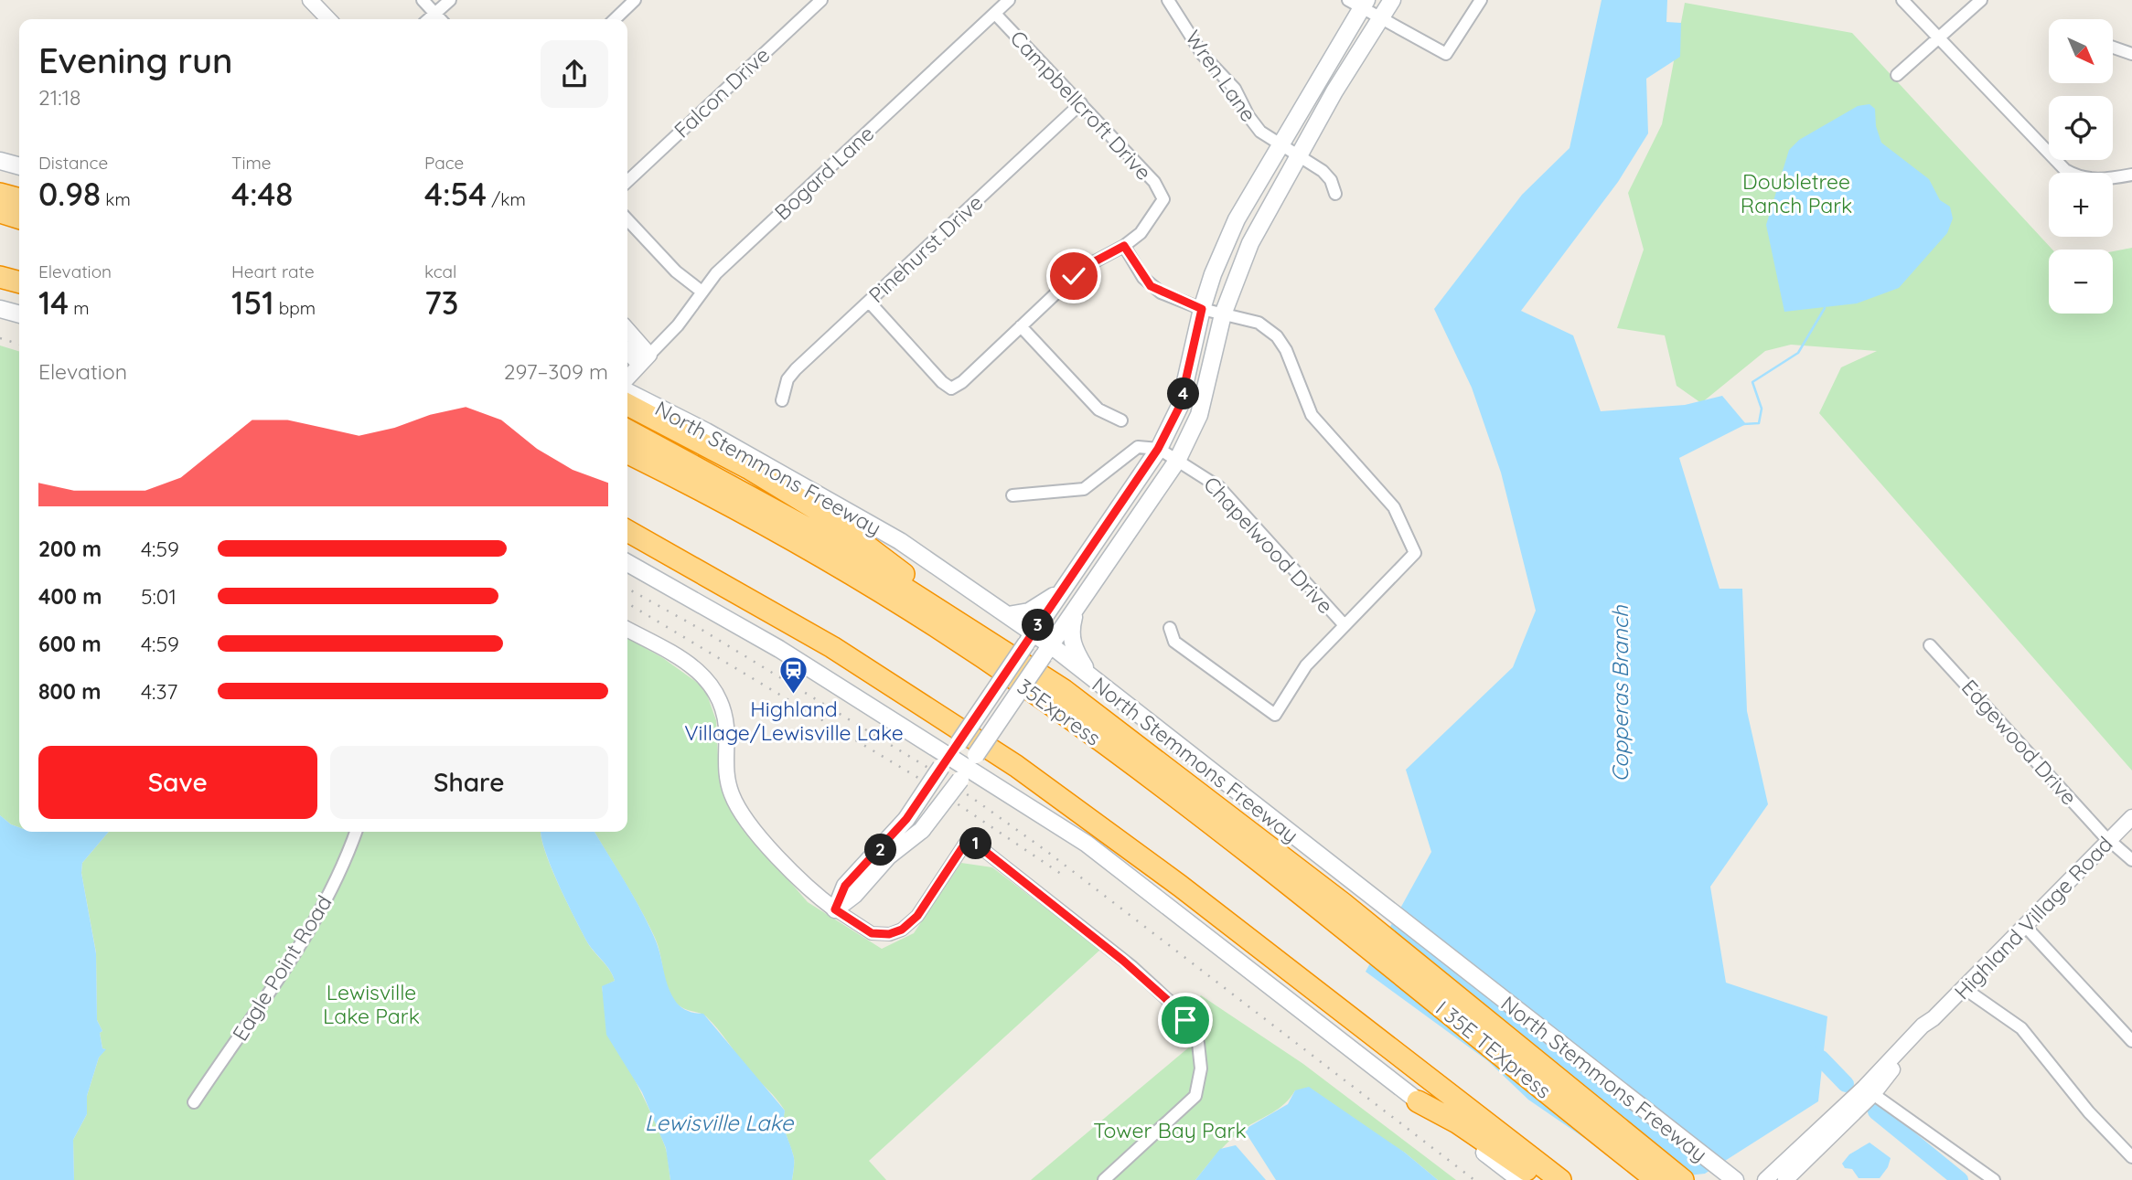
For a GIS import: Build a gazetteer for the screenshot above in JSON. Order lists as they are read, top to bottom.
{
  "streets": {
    "highway": ["North Stemmons Freeway", "35Express", "I 35E TEXpress"],
    "street": [
      "Wren Lane",
      "Falcon Drive",
      "Campbellcroft Drive",
      "Bogard Lane",
      "Pinehurst Drive",
      "Chapelwood Drive",
      "Edgewood Drive",
      "Highland Village Road",
      "Eagle Point Road"
    ]
  },
  "crossings": [
    ["Campbellcroft Drive", "Bogard Lane"],
    ["Campbellcroft Drive", "Pinehurst Drive"],
    ["North Stemmons Freeway", "35Express"],
    ["North Stemmons Freeway", "I 35E TEXpress"],
    ["35Express", "I 35E TEXpress"],
    ["Edgewood Drive", "Highland Village Road"]
  ],
  "water": ["Copperas Branch", "Lewisville Lake"],
  "parks": ["Doubletree Ranch Park", "Lewisville Lake Park", "Tower Bay Park"],
  "places": {
    "station": ["Highland Village/Lewisville Lake"]
  },
  "north": "bottom right",
  "page": {
    "map_buttons": ["+", "−"],
    "heading": ["Evening run", "21:18"],
    "stats": [
      ["Distance", "0.98 km"],
      ["Time", "4:48"],
      ["Pace", "4:54 /km"],
      ["Elevation", "14 m"],
      ["Heart rate", "151 bpm"],
      ["kcal", "73"]
    ],
    "chart": ["Elevation", "297–309 m"],
    "pins": [
      "4",
      "3",
      "1",
      "2"
    ],
    "list": [
      {
        "name": "200 m",
        "note": "4:59"
      },
      {
        "name": "400 m",
        "note": "5:01"
      },
      {
        "name": "600 m",
        "note": "4:59"
      },
      {
        "name": "800 m",
        "note": "4:37"
      }
    ],
    "buttons": ["Save", "Share"]
  }
}
